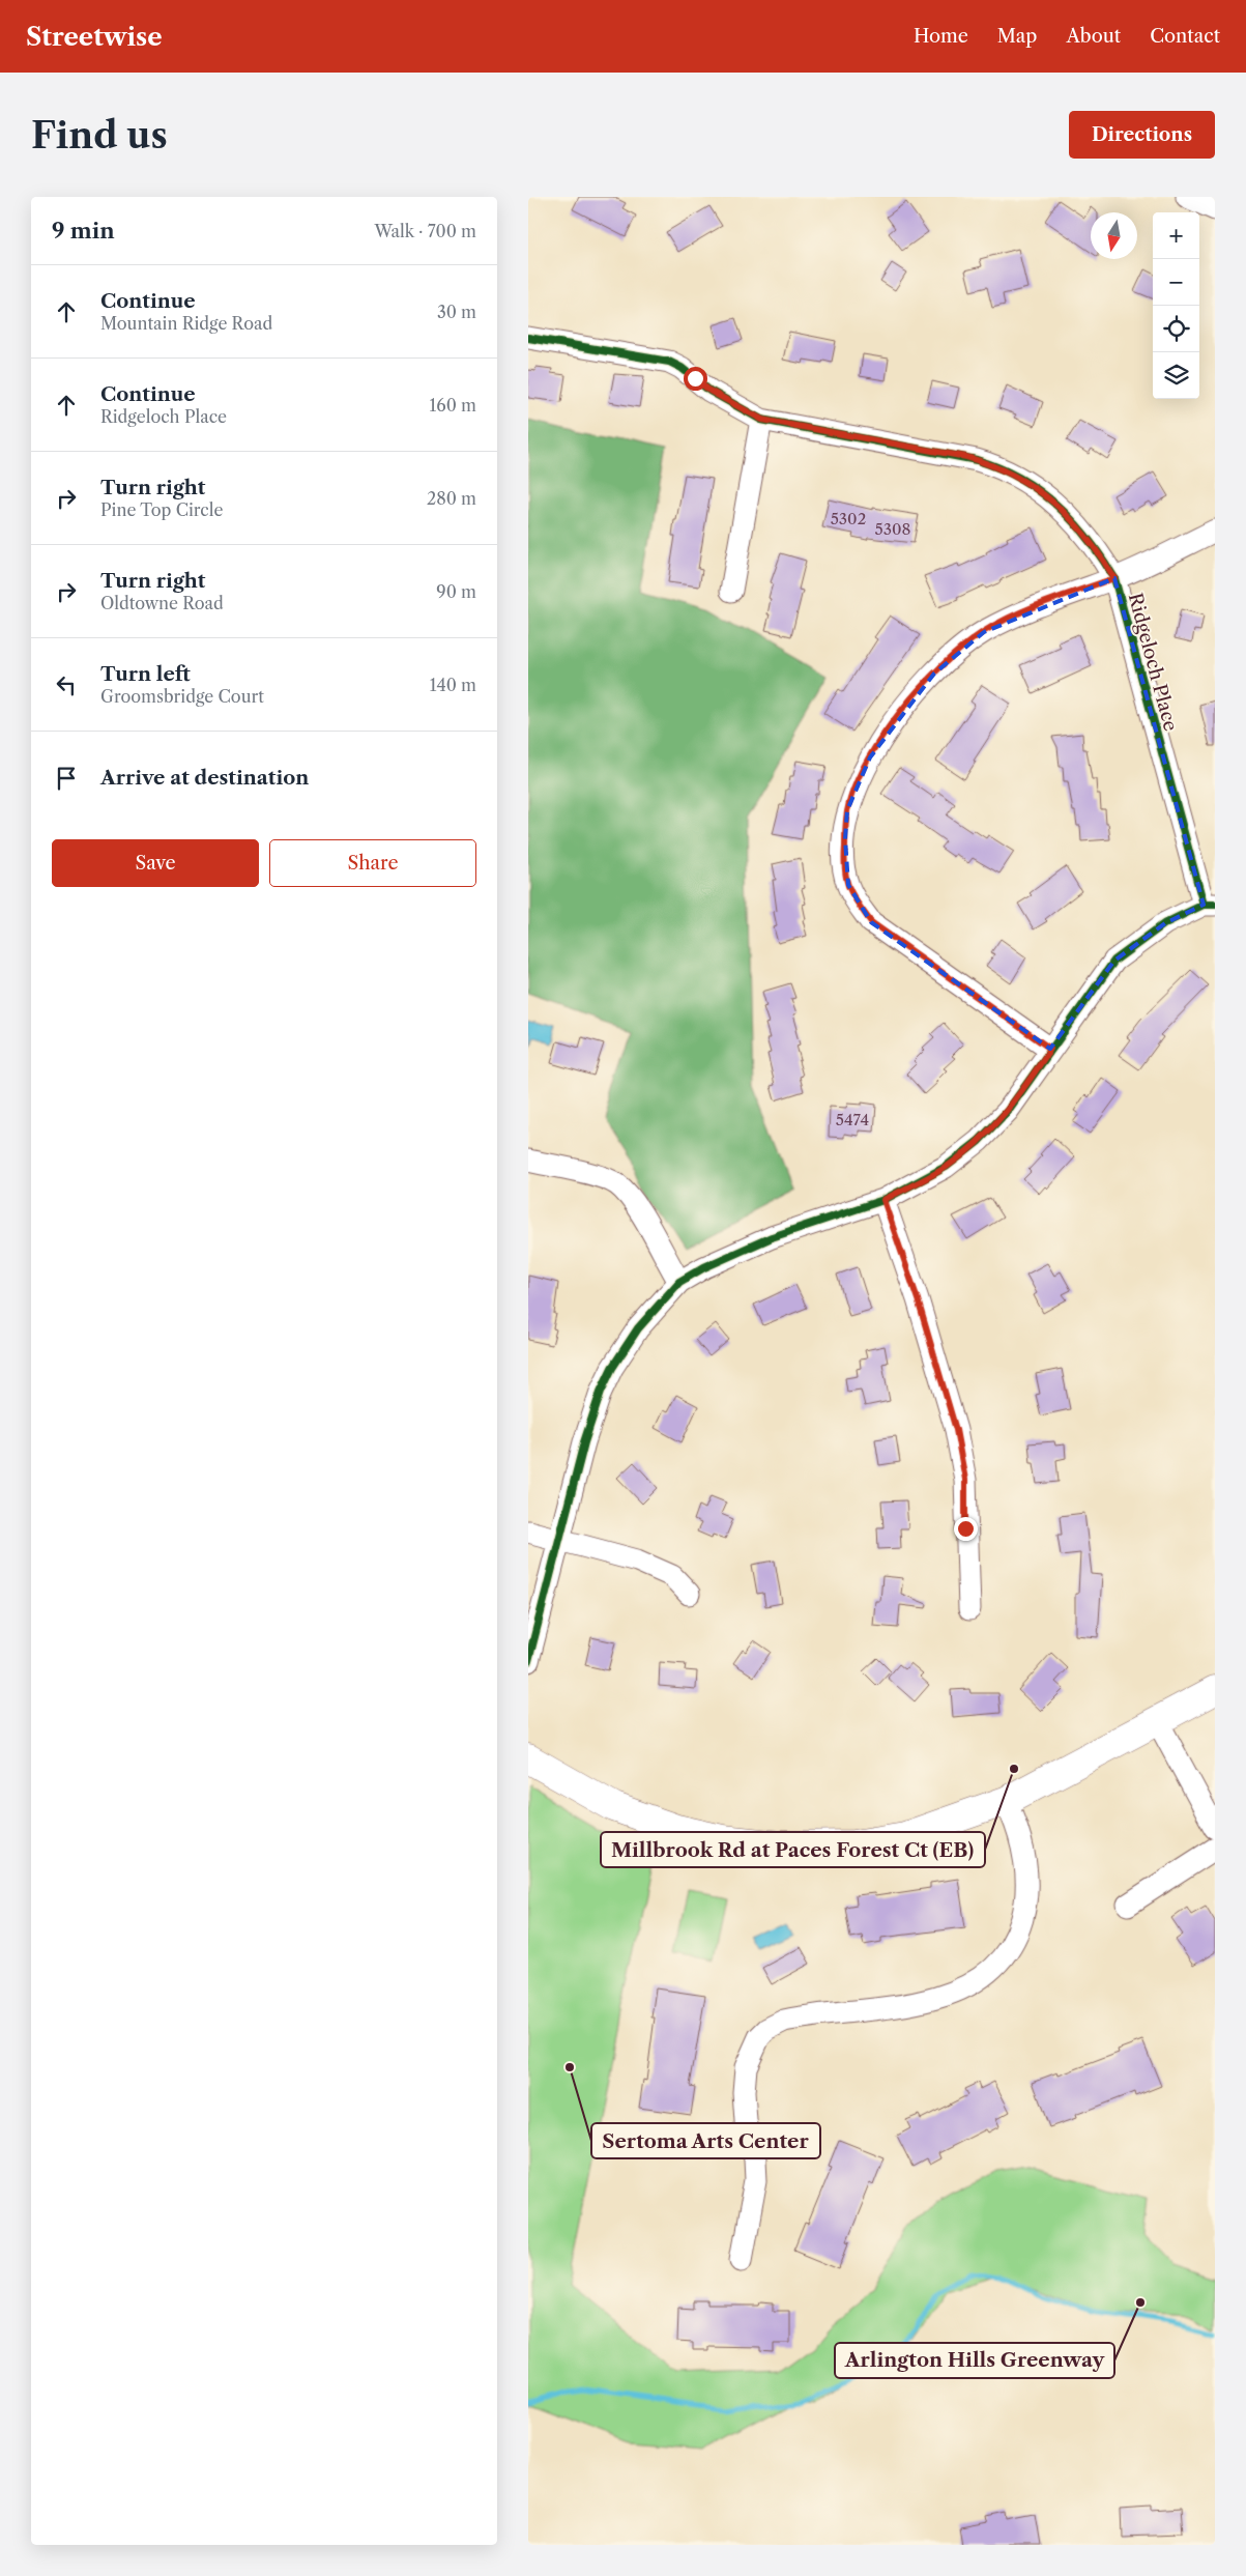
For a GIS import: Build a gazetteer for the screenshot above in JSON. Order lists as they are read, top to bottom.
{
  "streets": {
    "street": ["Ridgeloch Place"]
  },
  "places": ["Millbrook Rd at Paces Forest Ct (EB)", "Sertoma Arts Center", "Arlington Hills Greenway"],
  "house_numbers": ["5302", "5308", "5474"],
  "north": "bottom",
  "page": {
    "header": "Streetwise",
    "nav": [
      "Home",
      "Map",
      "About",
      "Contact"
    ],
    "buttons": [
      "Directions",
      ["Save", "Share"]
    ],
    "title": "Find us",
    "heading": ["9 min", "Walk · 700 m"],
    "map_buttons": ["+", "−"],
    "list": [
      ["Continue", "Mountain Ridge Road", "30 m"],
      ["Continue", "Ridgeloch Place", "160 m"],
      ["Turn right", "Pine Top Circle", "280 m"],
      ["Turn right", "Oldtowne Road", "90 m"],
      ["Turn left", "Groomsbridge Court", "140 m"],
      "Arrive at destination"
    ]
  }
}
